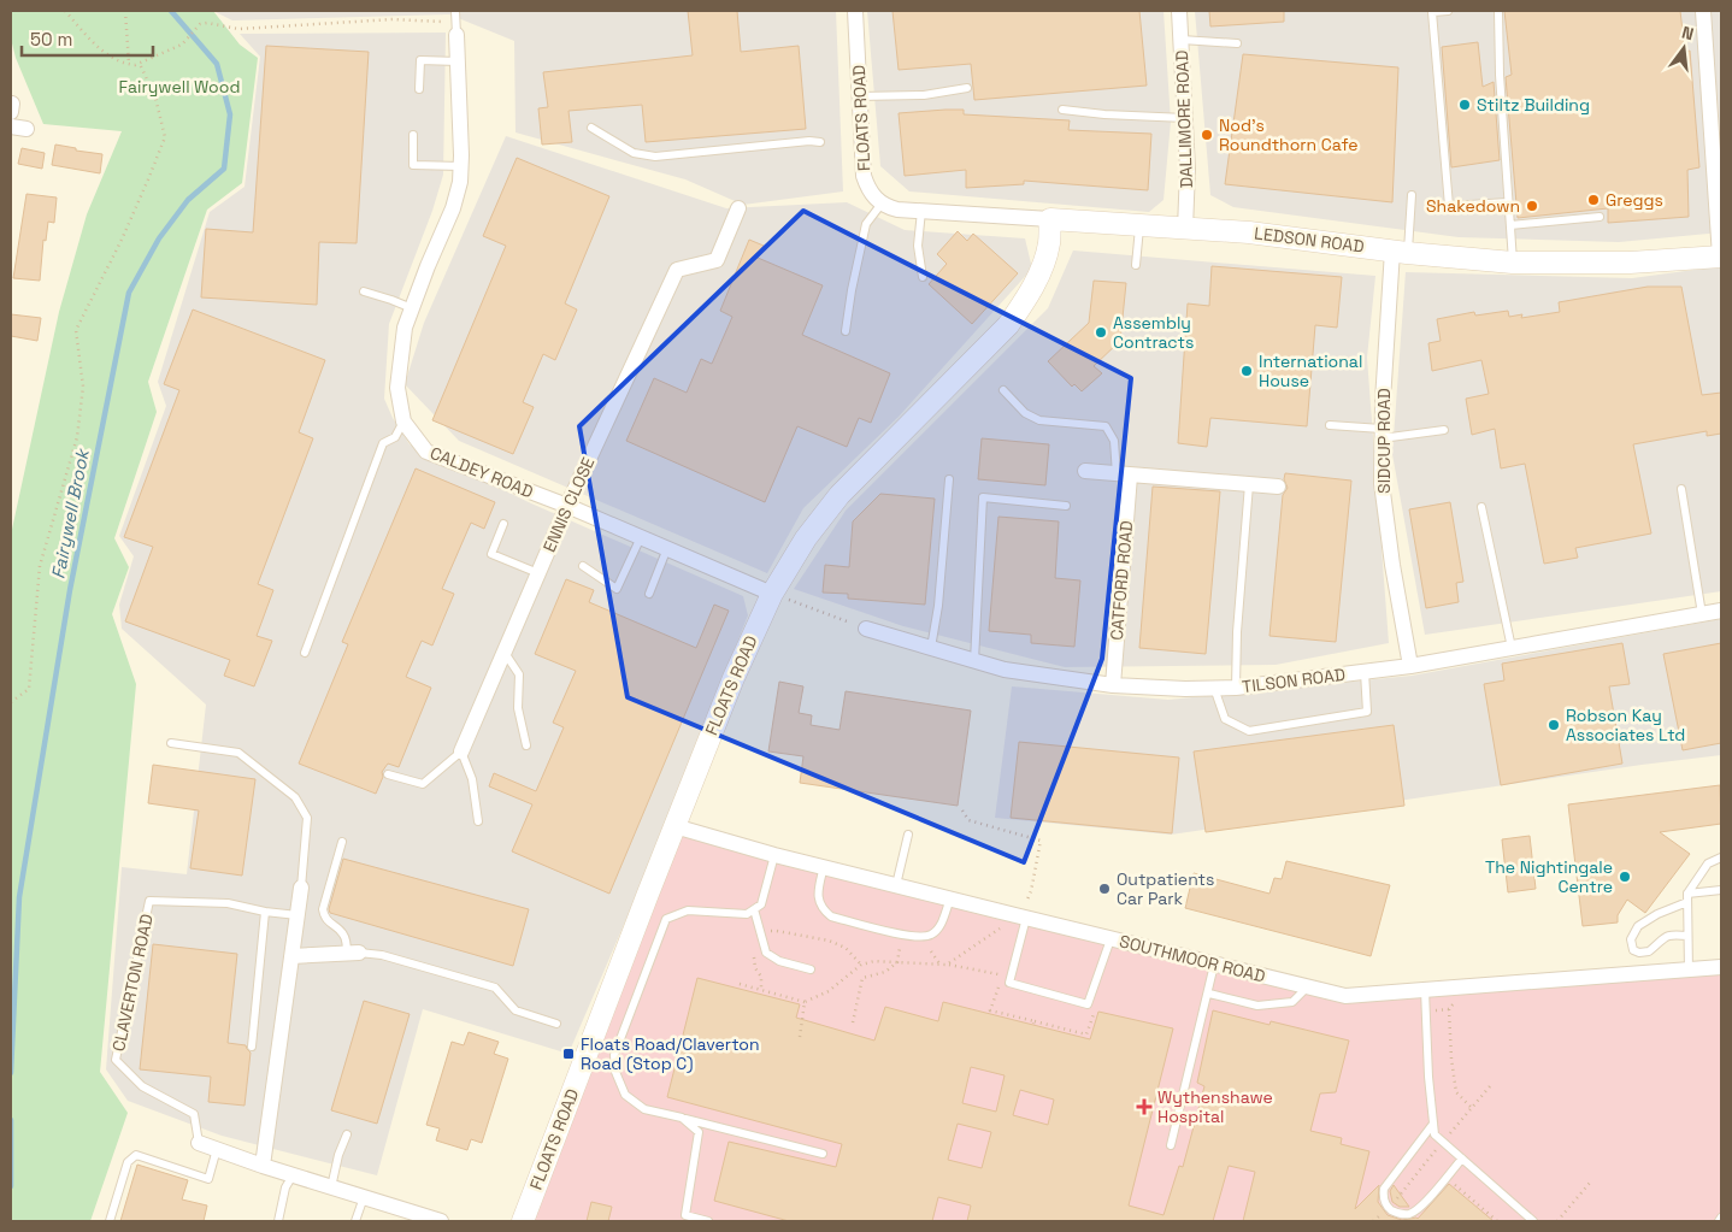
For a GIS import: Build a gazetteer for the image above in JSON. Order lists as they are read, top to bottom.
{
  "streets": {
    "street": [
      "FLOATS ROAD",
      "DALLIMORE ROAD",
      "LEDSON ROAD",
      "SIDCUP ROAD",
      "CALDEY ROAD",
      "ENNIS CLOSE",
      "CATFORD ROAD",
      "TILSON ROAD",
      "SOUTHMOOR ROAD",
      "CLAVERTON ROAD"
    ]
  },
  "crossings": [
    ["FLOATS ROAD", "LEDSON ROAD"],
    ["FLOATS ROAD", "CALDEY ROAD"],
    ["FLOATS ROAD", "SOUTHMOOR ROAD"],
    ["DALLIMORE ROAD", "LEDSON ROAD"],
    ["LEDSON ROAD", "SIDCUP ROAD"],
    ["SIDCUP ROAD", "TILSON ROAD"],
    ["CALDEY ROAD", "ENNIS CLOSE"],
    ["CATFORD ROAD", "TILSON ROAD"]
  ],
  "water": ["Fairywell Brook"],
  "parks": ["Fairywell Wood"],
  "places": {
    "other": [
      "Stiltz Building",
      "Nod's Roundthorn Cafe",
      "Greggs",
      "Shakedown",
      "Assembly Contracts",
      "International House",
      "Robson Kay Associates Ltd",
      "The Nightingale Centre",
      "Outpatients Car Park"
    ],
    "transit": ["Floats Road/Claverton Road (Stop C)"],
    "health": ["Wythenshawe Hospital"]
  },
  "scale_bar": "50 m",
  "north": "top"
}
